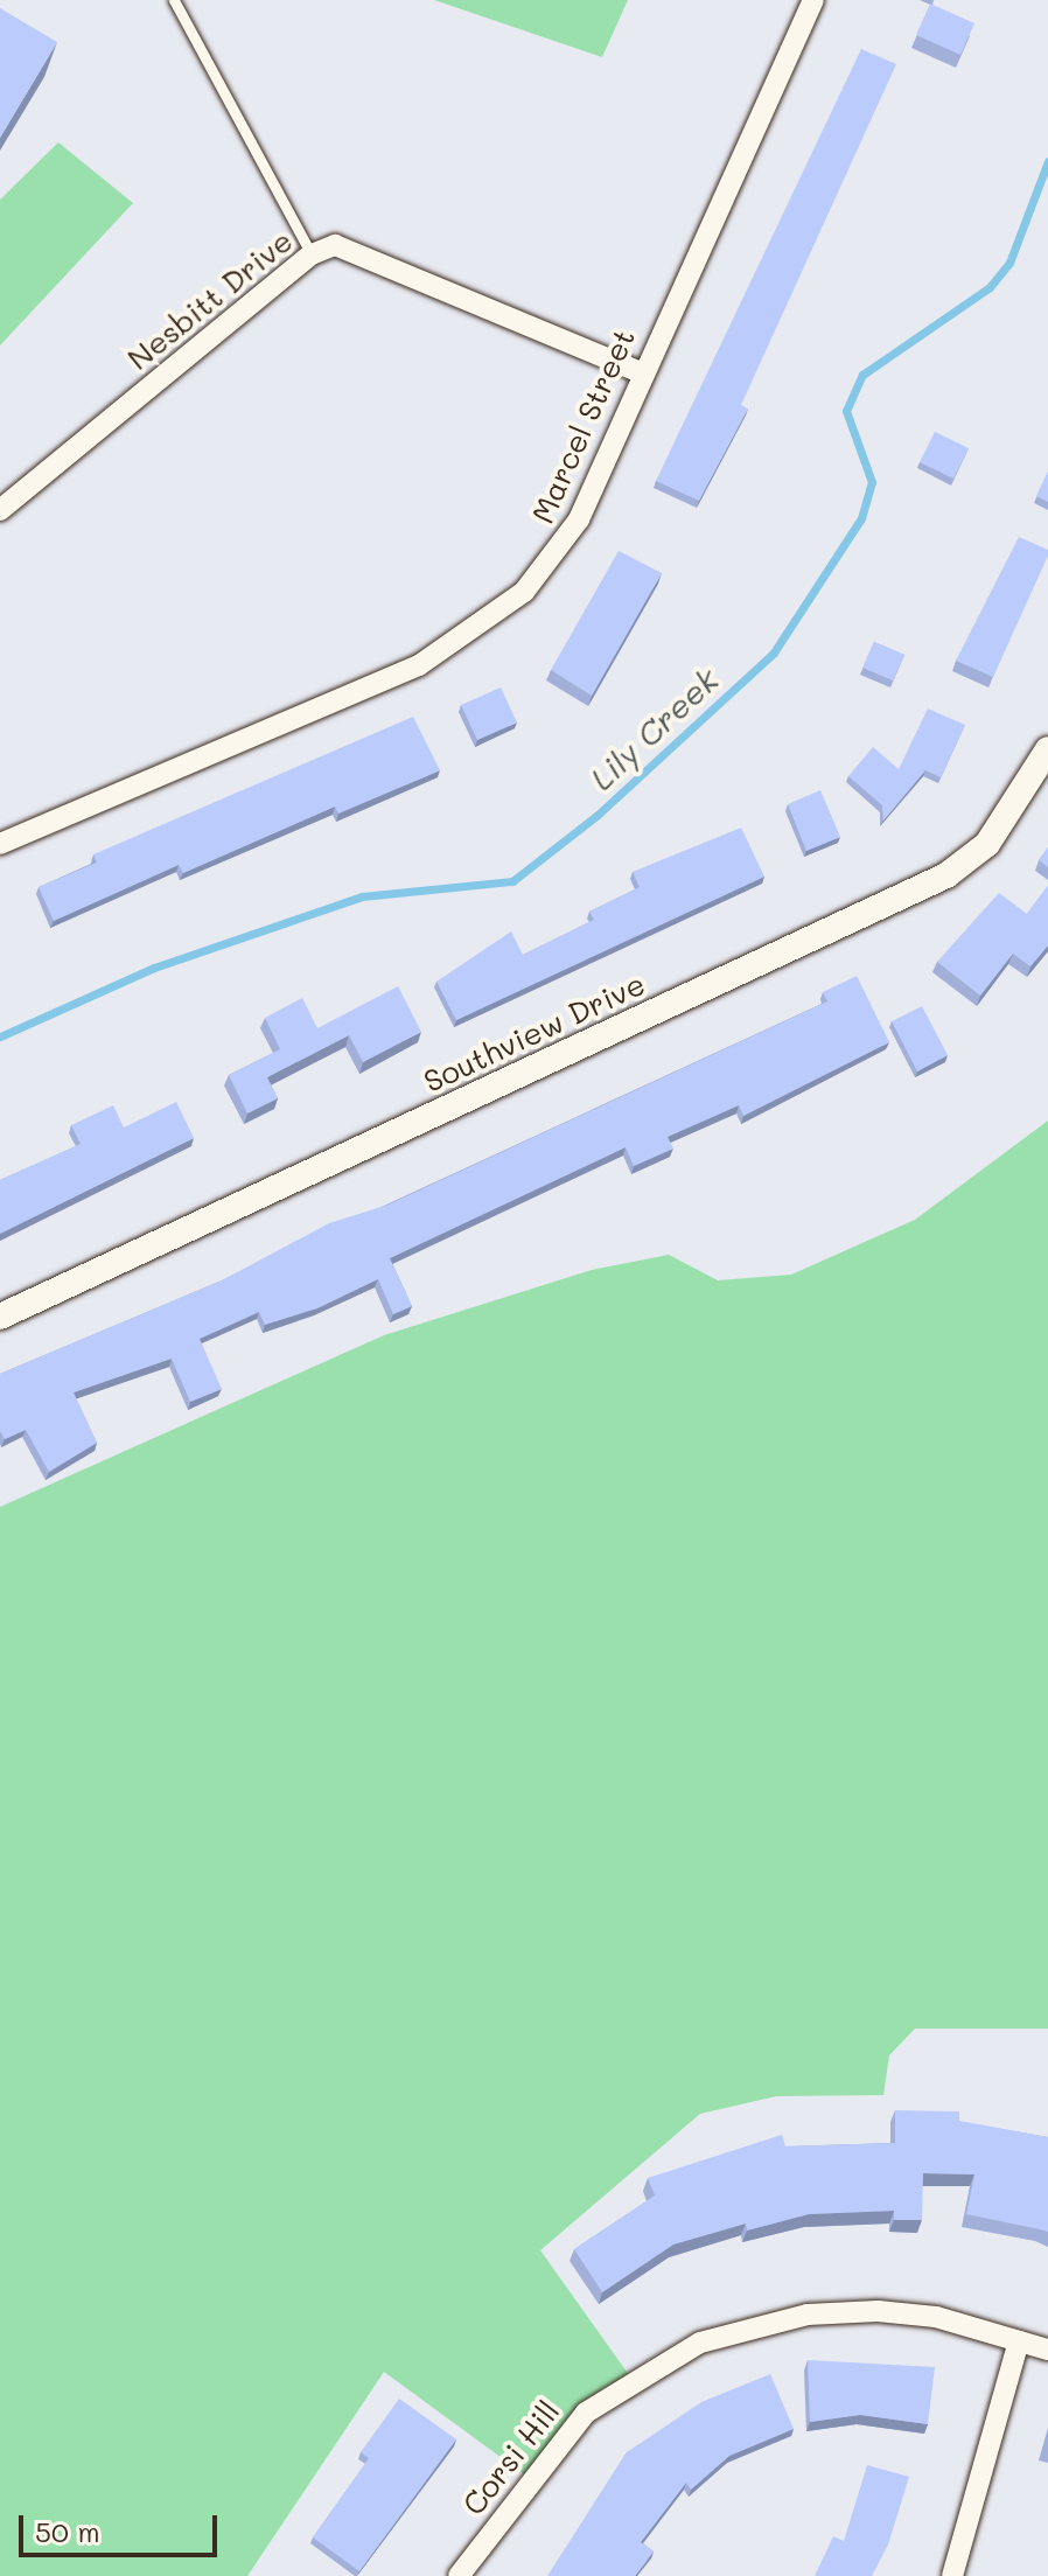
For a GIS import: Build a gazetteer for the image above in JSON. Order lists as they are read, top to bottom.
{
  "streets": {
    "street": [
      "Nesbitt Drive",
      "Marcel Street",
      "Southview Drive",
      "Corsi Hill"
    ]
  },
  "crossings": [
    ["Nesbitt Drive", "Marcel Street"]
  ],
  "water": ["Lily Creek"],
  "scale_bar": "50 m"
}
